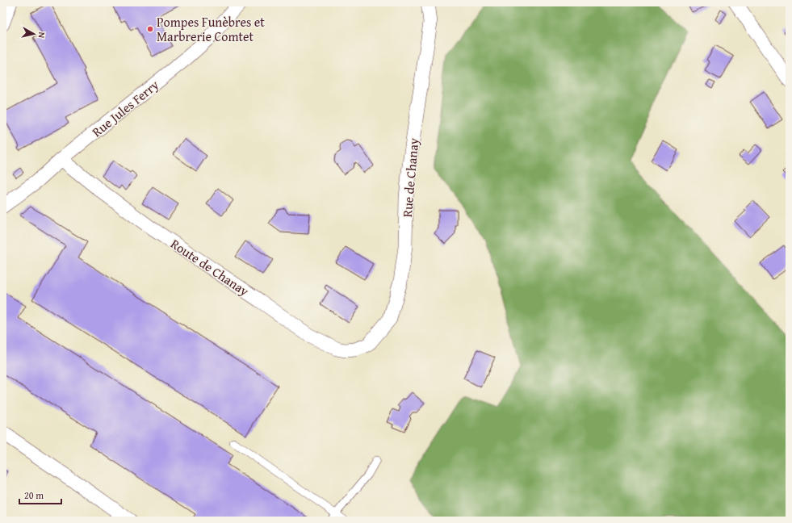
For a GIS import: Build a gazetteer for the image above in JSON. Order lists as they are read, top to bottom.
{
  "streets": {
    "street": ["Rue Jules Ferry", "Rue de Chanay", "Route de Chanay"]
  },
  "crossings": [
    ["Rue Jules Ferry", "Route de Chanay"],
    ["Rue de Chanay", "Route de Chanay"]
  ],
  "places": ["Pompes Funèbres et Marbrerie Comtet"],
  "scale_bar": "20 m",
  "north": "right"
}
